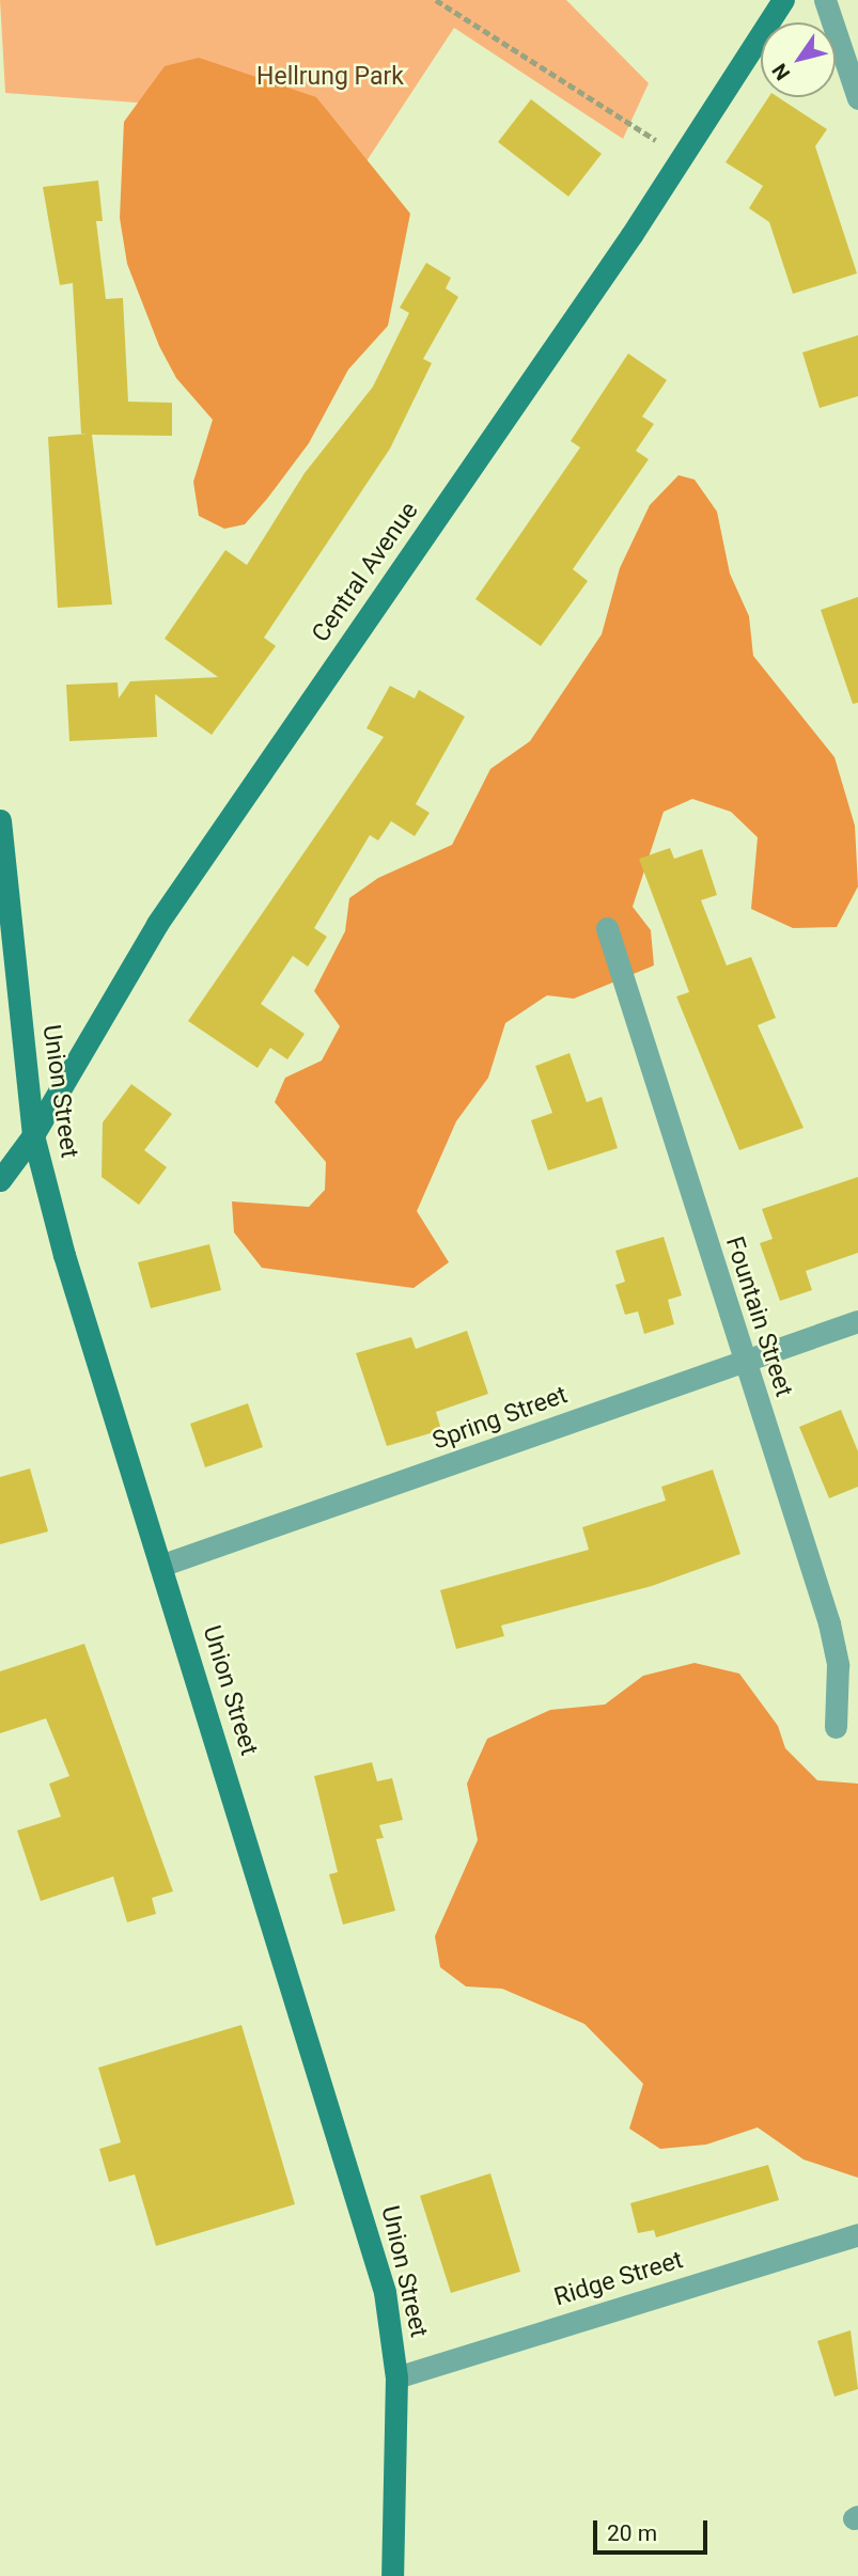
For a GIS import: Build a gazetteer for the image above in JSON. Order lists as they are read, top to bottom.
{
  "streets": {
    "street": [
      "Central Avenue",
      "Union Street",
      "Fountain Street",
      "Spring Street",
      "Ridge Street"
    ]
  },
  "crossings": [
    ["Central Avenue", "Union Street"],
    ["Union Street", "Spring Street"],
    ["Union Street", "Ridge Street"],
    ["Fountain Street", "Spring Street"]
  ],
  "parks": ["Hellrung Park"],
  "scale_bar": "20 m",
  "north": "bottom left"
}
